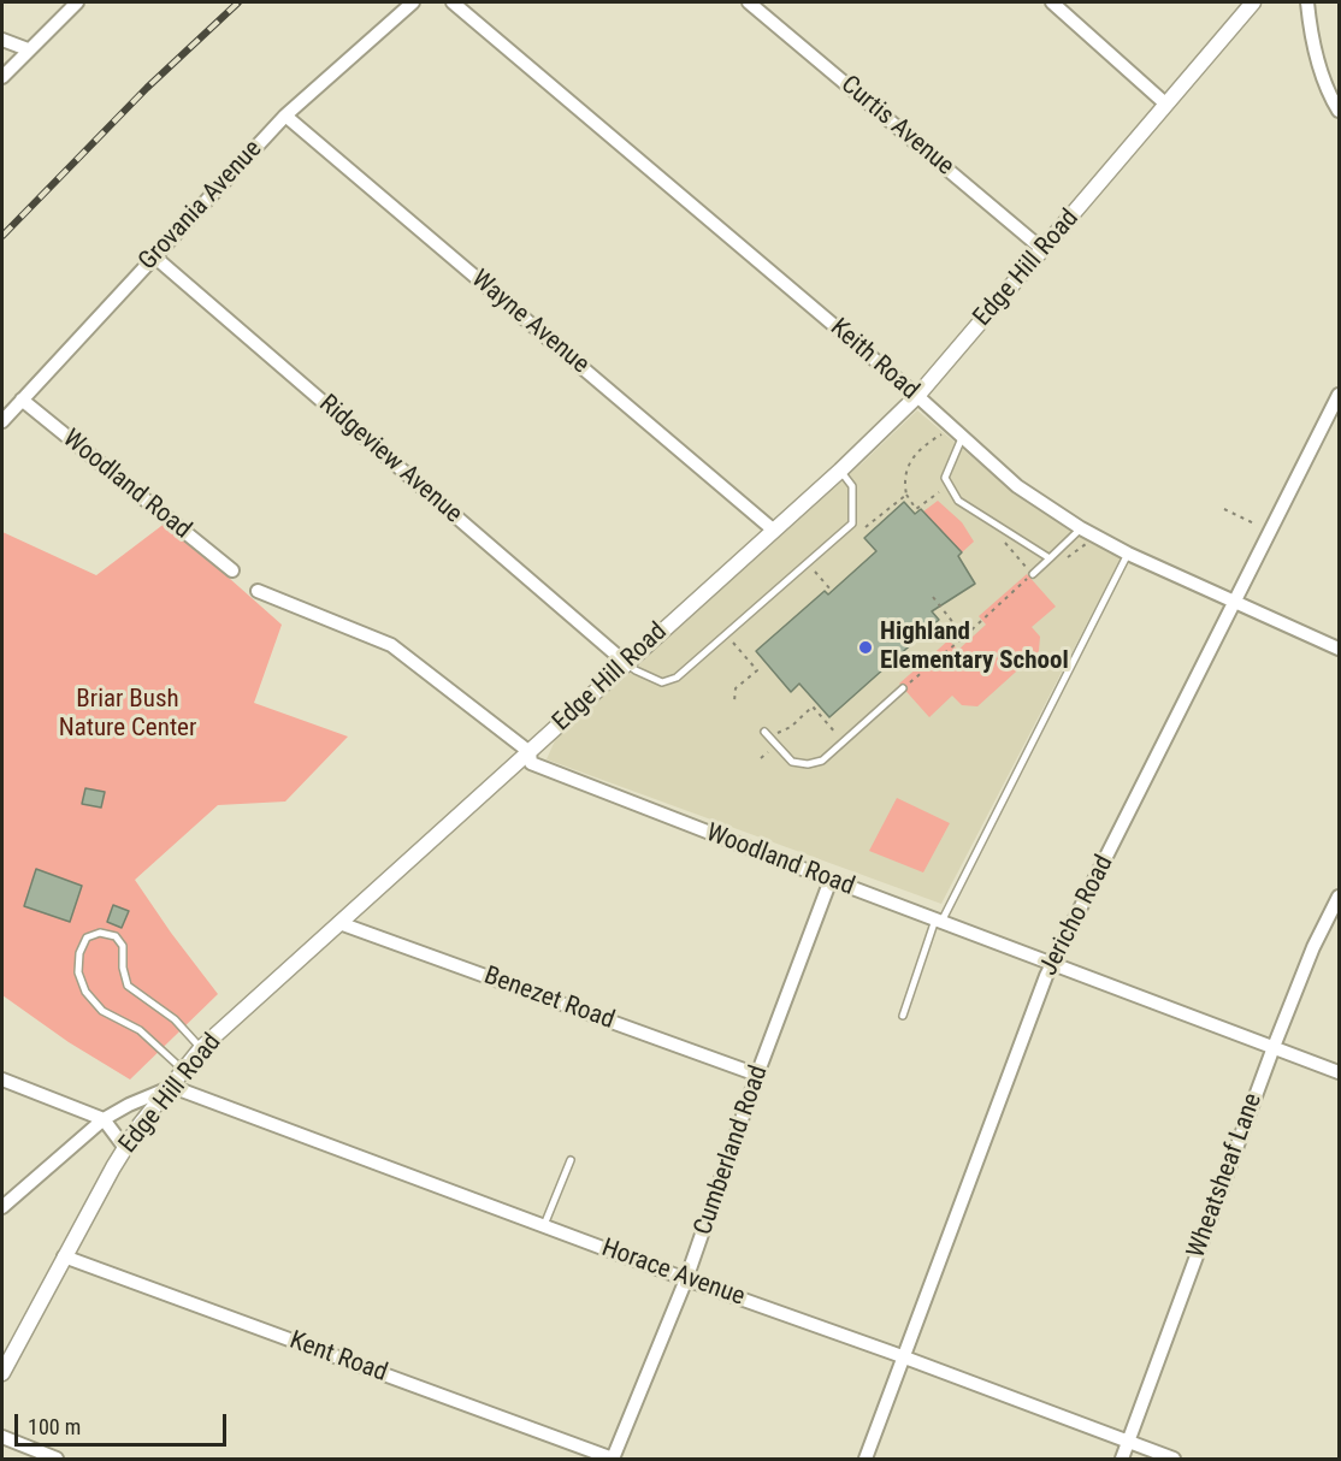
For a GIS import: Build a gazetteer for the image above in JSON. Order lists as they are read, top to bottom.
{
  "streets": {
    "street": [
      "Curtis Avenue",
      "Grovania Avenue",
      "Edge Hill Road",
      "Wayne Avenue",
      "Keith Road",
      "Ridgeview Avenue",
      "Woodland Road",
      "Jericho Road",
      "Benezet Road",
      "Cumberland Road",
      "Wheatsheaf Lane",
      "Horace Avenue",
      "Kent Road"
    ]
  },
  "crossings": [
    ["Curtis Avenue", "Edge Hill Road"],
    ["Grovania Avenue", "Wayne Avenue"],
    ["Grovania Avenue", "Ridgeview Avenue"],
    ["Grovania Avenue", "Woodland Road"],
    ["Edge Hill Road", "Wayne Avenue"],
    ["Edge Hill Road", "Keith Road"],
    ["Edge Hill Road", "Ridgeview Avenue"],
    ["Edge Hill Road", "Woodland Road"],
    ["Edge Hill Road", "Benezet Road"],
    ["Edge Hill Road", "Horace Avenue"],
    ["Edge Hill Road", "Kent Road"],
    ["Keith Road", "Jericho Road"],
    ["Woodland Road", "Jericho Road"],
    ["Woodland Road", "Cumberland Road"],
    ["Woodland Road", "Wheatsheaf Lane"],
    ["Jericho Road", "Horace Avenue"],
    ["Benezet Road", "Cumberland Road"],
    ["Cumberland Road", "Horace Avenue"],
    ["Cumberland Road", "Kent Road"],
    ["Wheatsheaf Lane", "Horace Avenue"]
  ],
  "parks": ["Briar Bush Nature Center"],
  "places": ["Highland Elementary School"],
  "scale_bar": "100 m"
}
